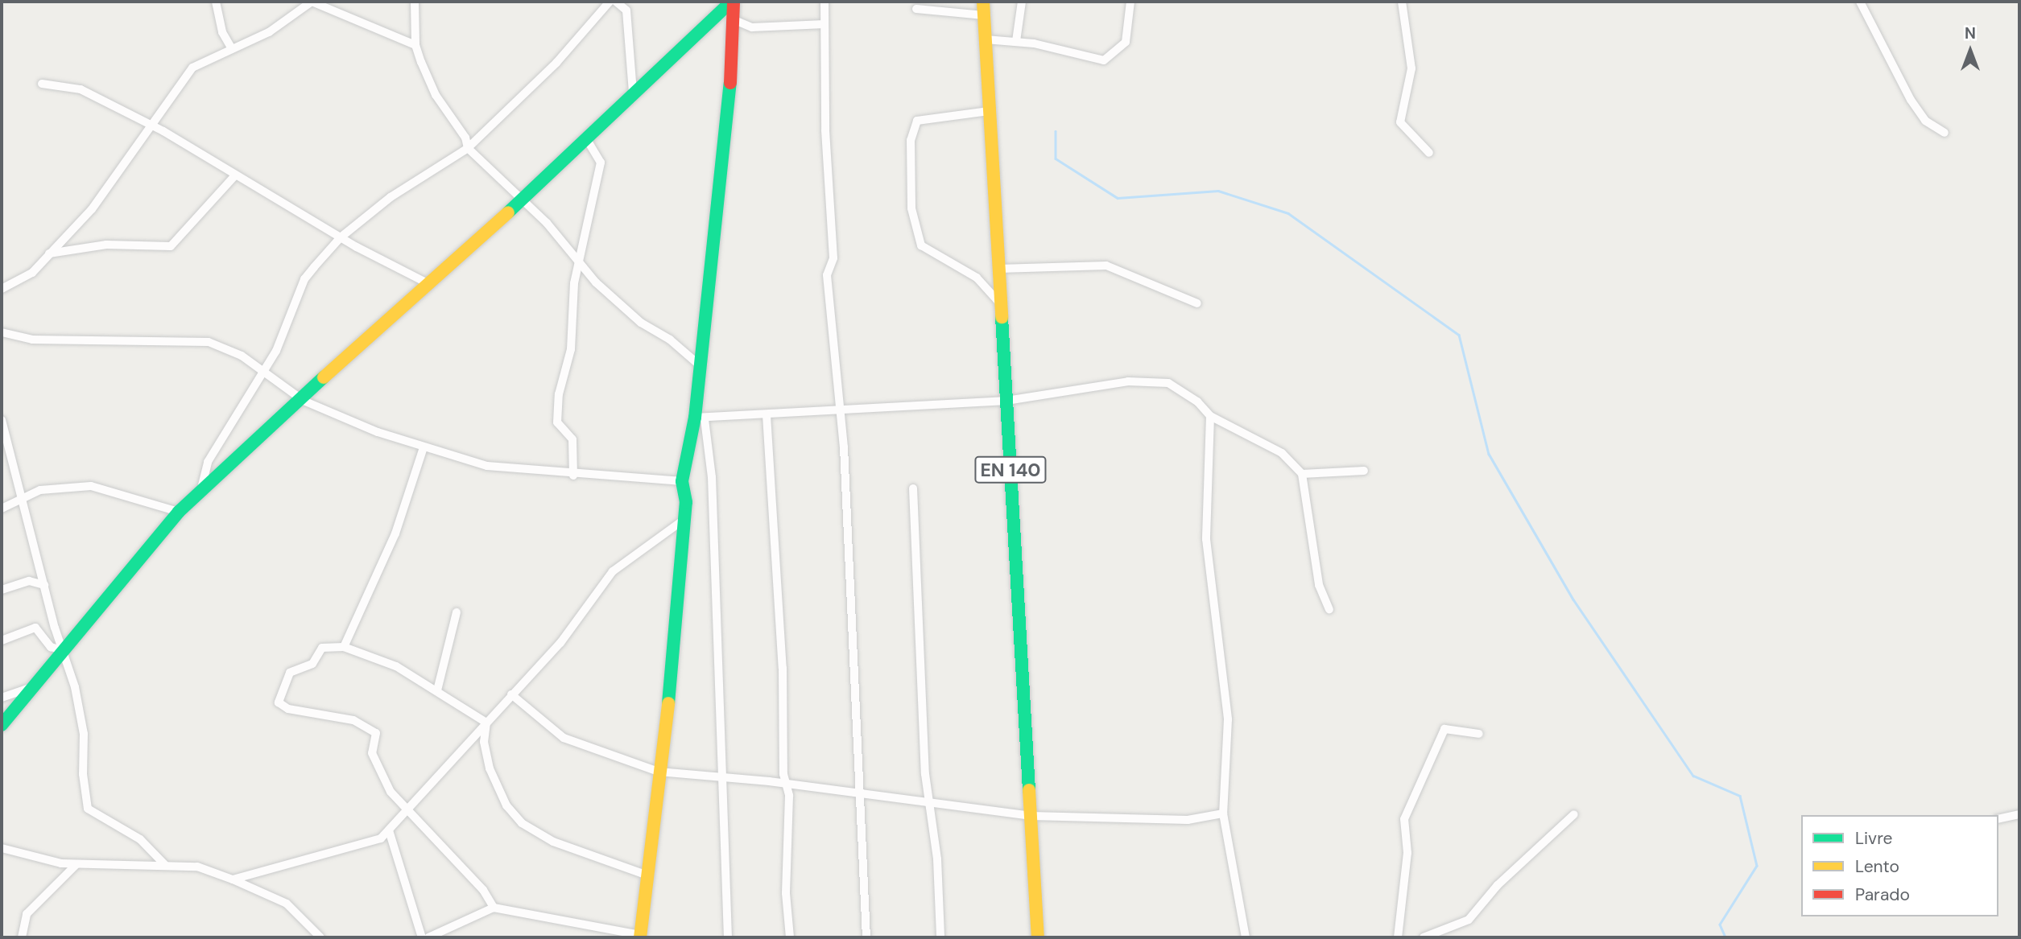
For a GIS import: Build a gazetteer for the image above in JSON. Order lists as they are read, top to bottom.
{
  "streets": {
    "street": ["EN 140"]
  },
  "legend": ["Livre", "Lento", "Parado"],
  "north": "top"
}
